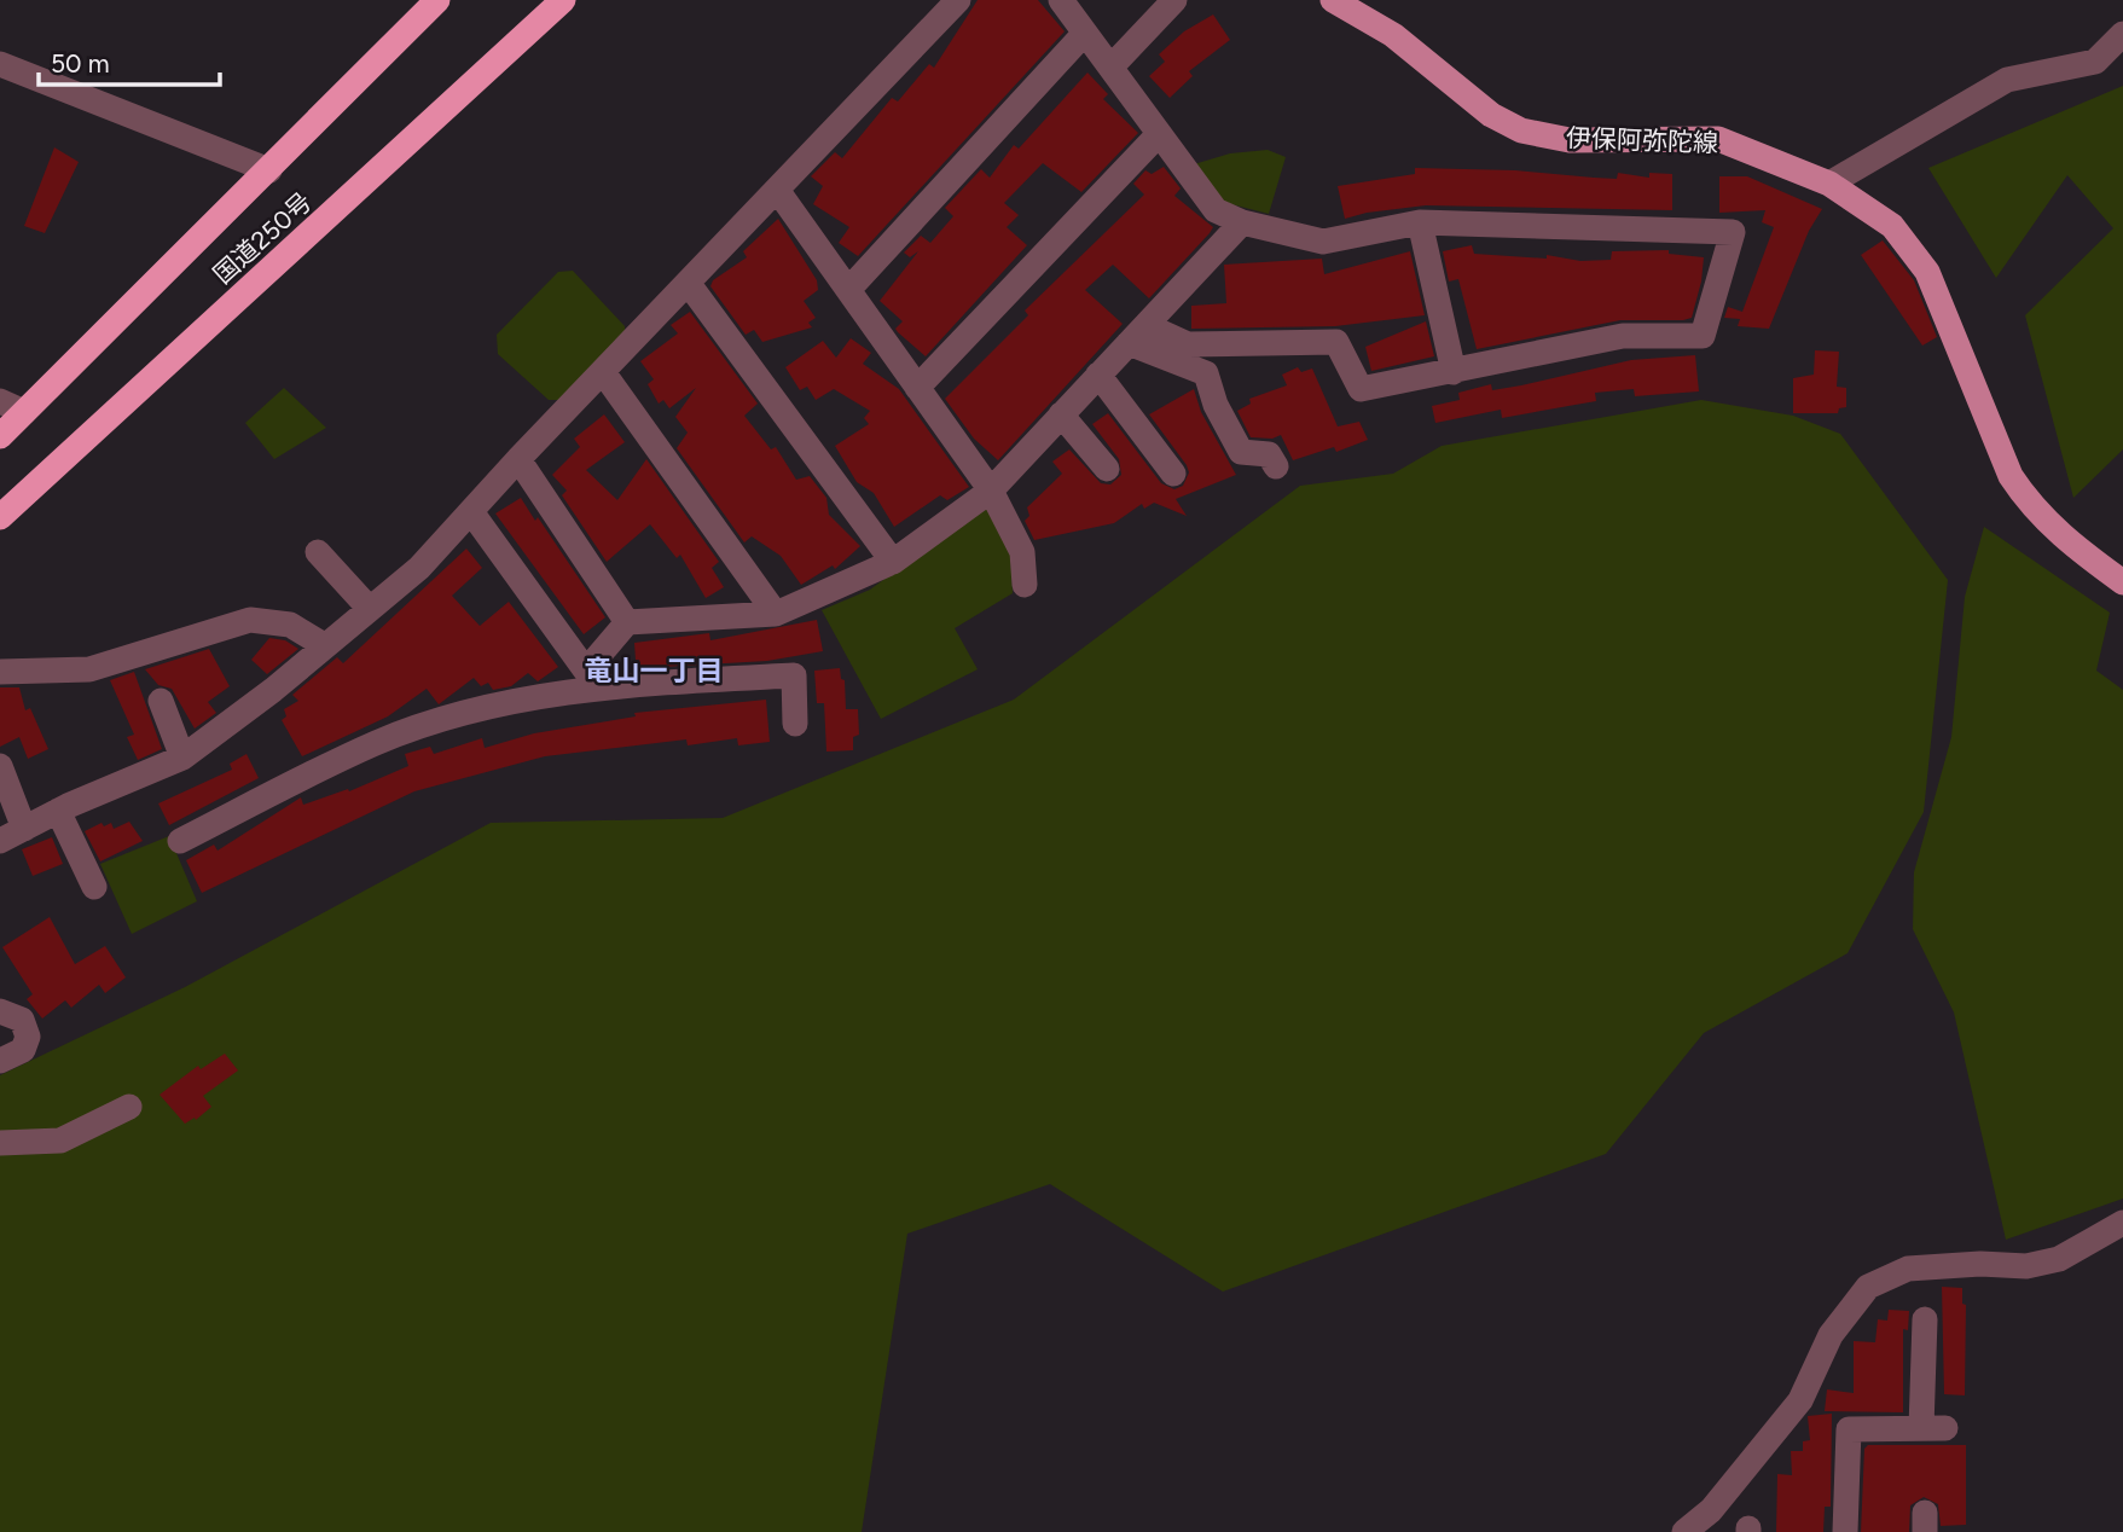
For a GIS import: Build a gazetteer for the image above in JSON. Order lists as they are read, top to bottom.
{
  "streets": {
    "highway": ["国道250号"],
    "main road": ["伊保阿弥陀線"]
  },
  "districts": ["竜山一丁目"],
  "scale_bar": "50 m"
}
